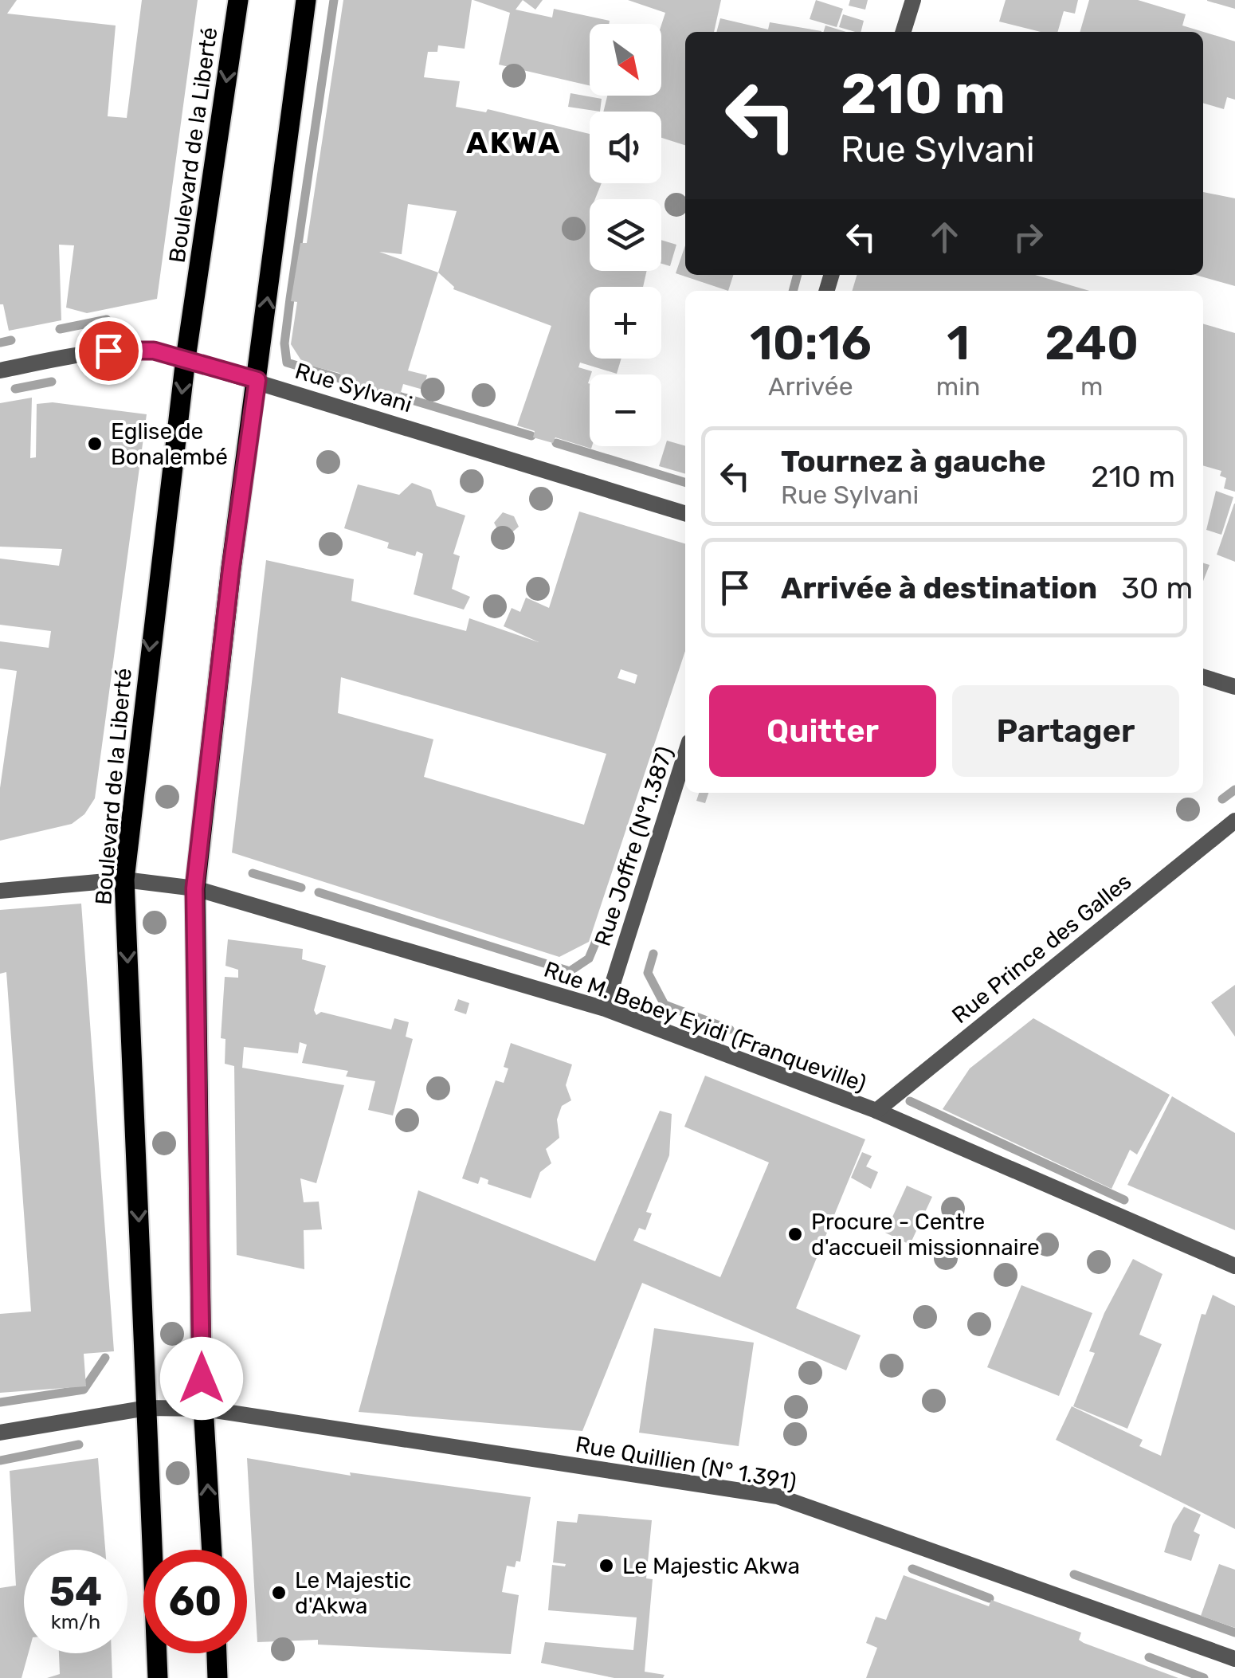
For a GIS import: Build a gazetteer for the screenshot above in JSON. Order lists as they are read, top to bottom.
{
  "streets": {
    "main road": ["Boulevard de la Liberté"],
    "street": [
      "Rue Sylvani",
      "Rue Joffre (N°1.387)",
      "Rue Prince des Galles",
      "Rue M. Bebey Eyidi (Franqueville)",
      "Rue Quillien (N° 1.391)"
    ]
  },
  "crossings": [
    ["Boulevard de la Liberté", "Rue Sylvani"],
    ["Boulevard de la Liberté", "Rue M. Bebey Eyidi (Franqueville)"],
    ["Boulevard de la Liberté", "Rue Quillien (N° 1.391)"],
    ["Rue Joffre (N°1.387)", "Rue M. Bebey Eyidi (Franqueville)"],
    ["Rue Prince des Galles", "Rue M. Bebey Eyidi (Franqueville)"]
  ],
  "districts": ["AKWA"],
  "places": [
    "Eglise de Bonalembé",
    "Procure - Centre d'accueil missionnaire",
    "Le Majestic Akwa",
    "Le Majestic d'Akwa"
  ],
  "north": "bottom right",
  "page": {
    "map_buttons": ["+", "−"],
    "turn": ["210 m", "Rue Sylvani"],
    "eta": [
      "10:16",
      "Arrivée",
      "1",
      "min",
      "240",
      "m"
    ],
    "list": [
      {
        "name": "Tournez à gauche",
        "note": "Rue Sylvani",
        "value": "210 m"
      },
      {
        "name": "Arrivée à destination",
        "value": "30 m"
      }
    ],
    "buttons": ["Quitter", "Partager"],
    "speed": "54 km/h",
    "limit": "60"
  }
}
